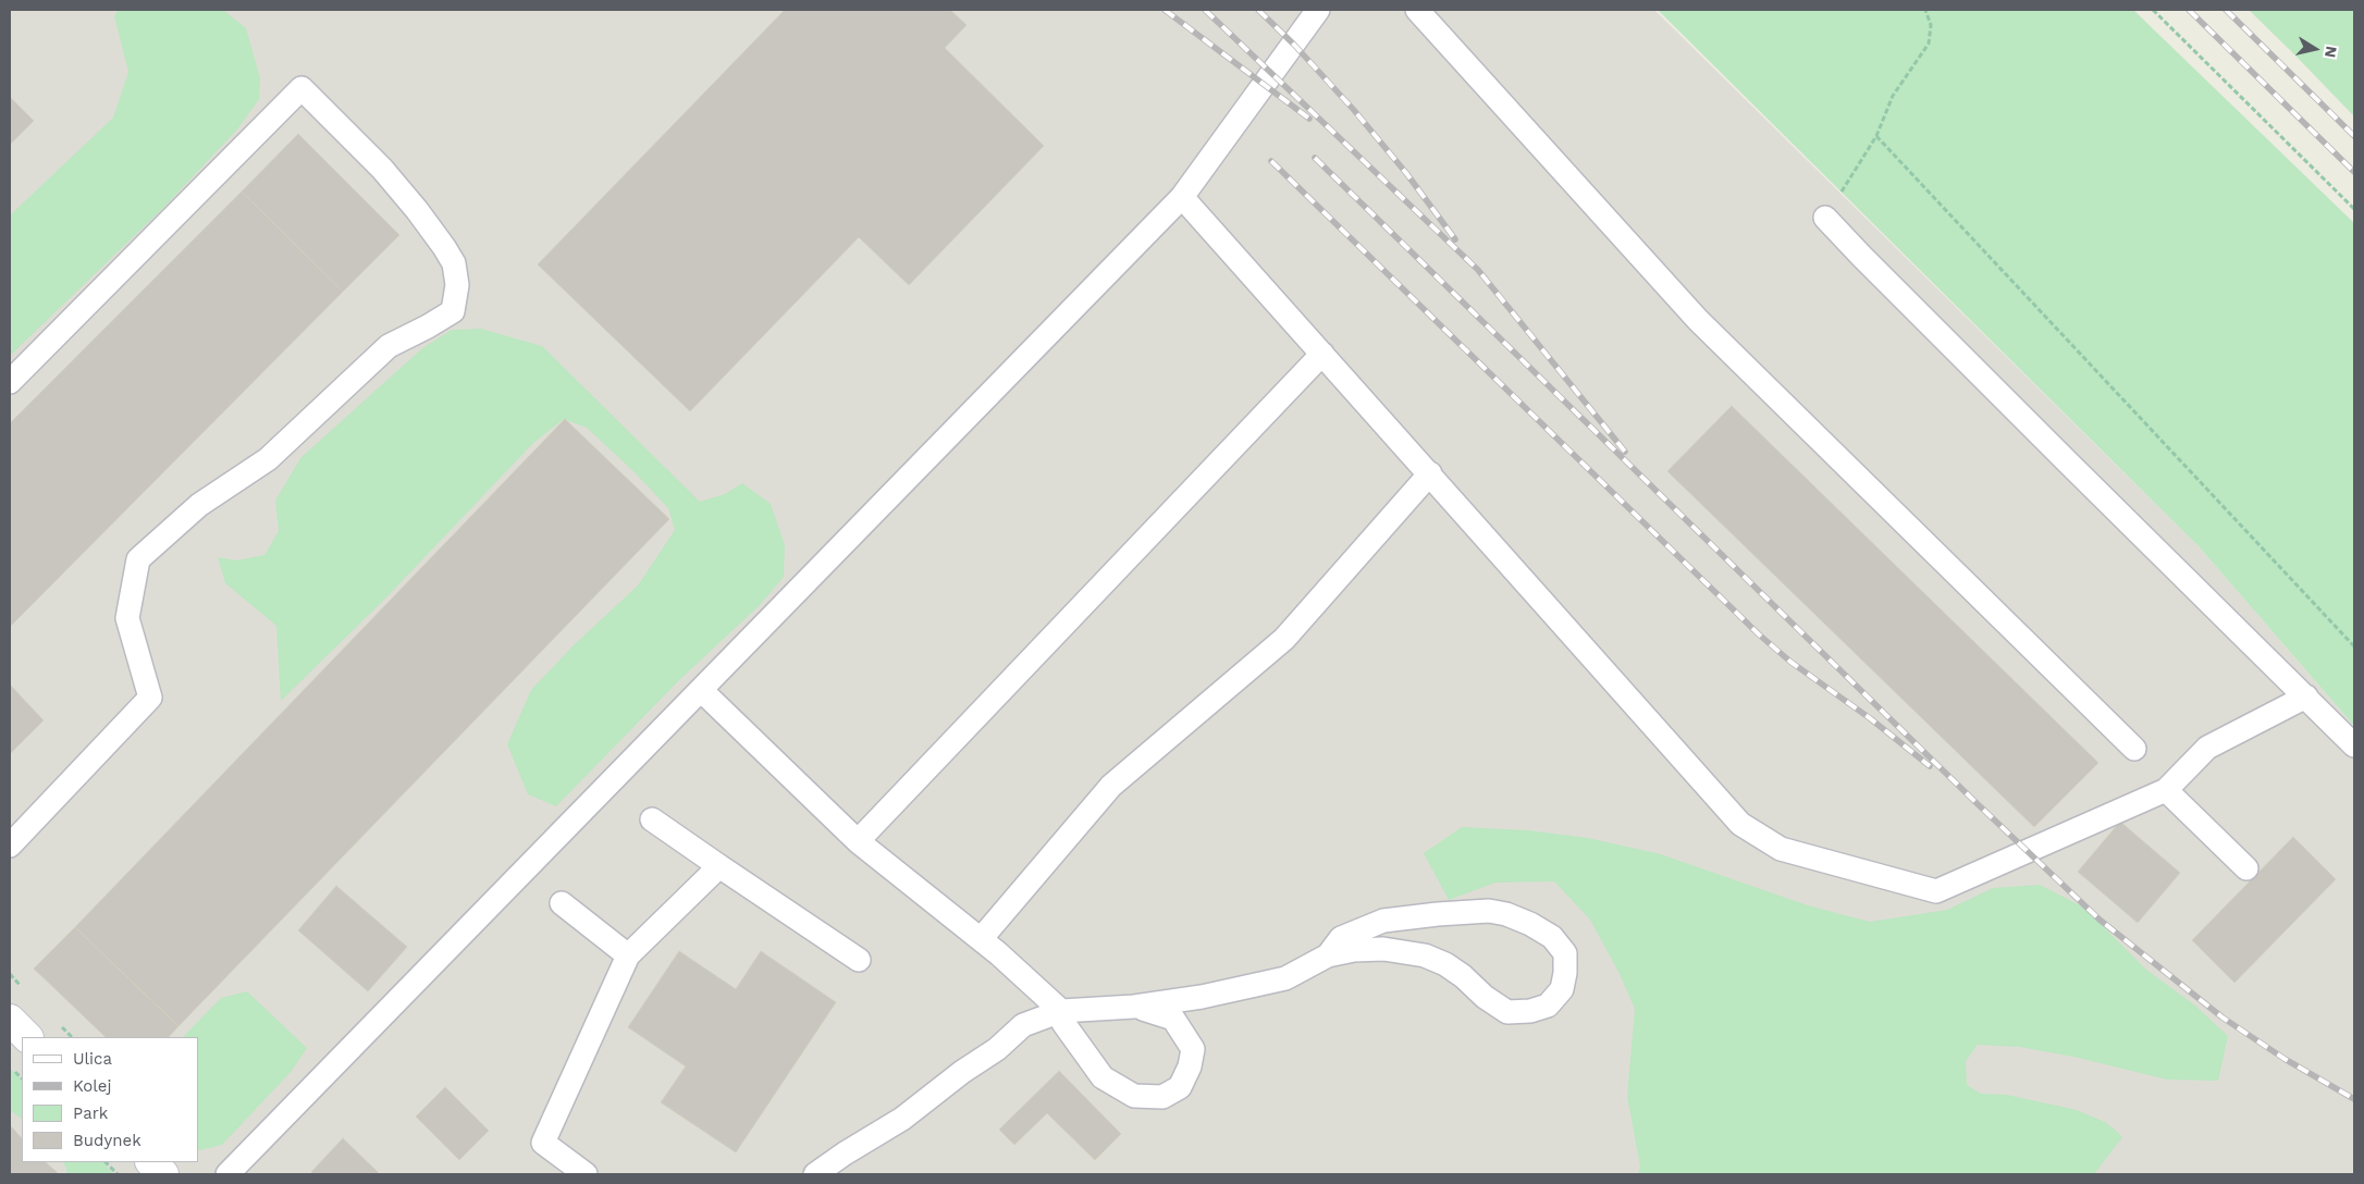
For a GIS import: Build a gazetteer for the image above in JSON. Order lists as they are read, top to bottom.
{
  "legend": [
    "Ulica",
    "Kolej",
    "Park",
    "Budynek"
  ],
  "north": "right"
}
